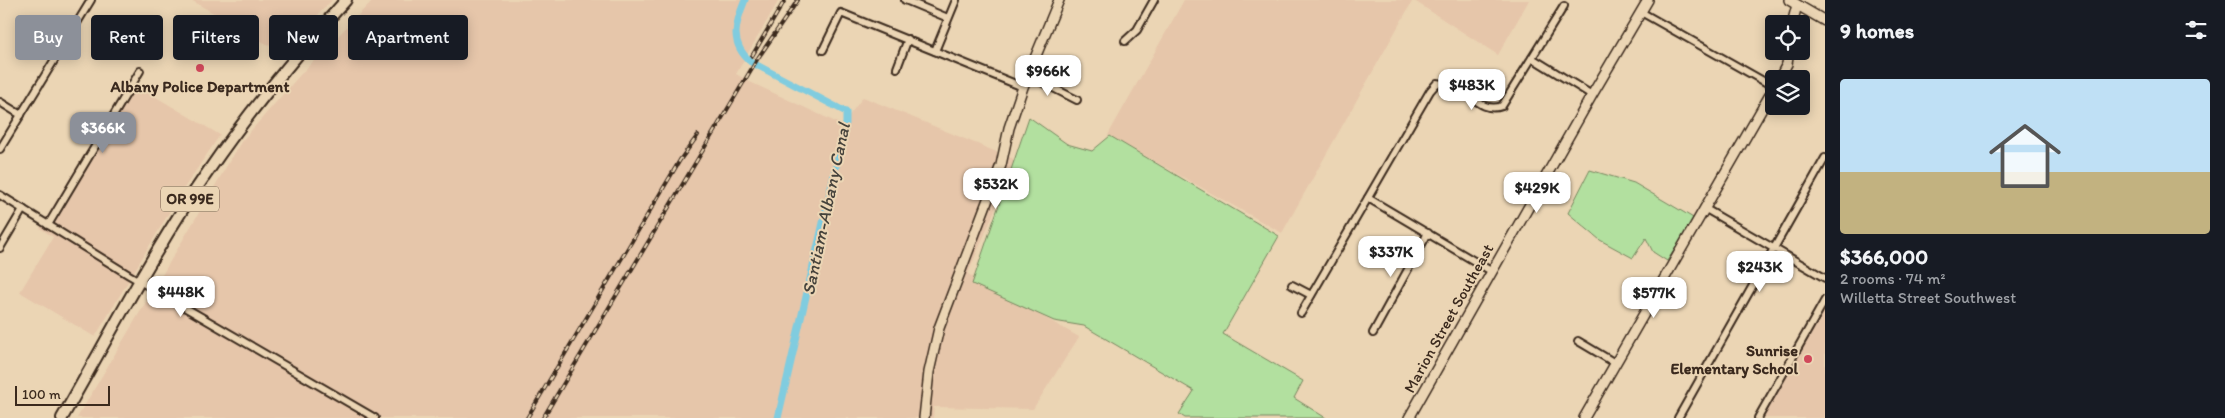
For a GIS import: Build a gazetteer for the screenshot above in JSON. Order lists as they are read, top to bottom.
{
  "streets": {
    "main road": ["OR 99E"],
    "street": ["Marion Street Southeast"]
  },
  "water": ["Santiam-Albany Canal"],
  "places": ["Albany Police Department", "Sunrise Elementary School"],
  "scale_bar": "100 m",
  "page": {
    "heading": "9 homes",
    "chip": [
      "Buy",
      "Rent",
      "Filters",
      "New",
      "Apartment"
    ],
    "price": [
      "$966K",
      "$483K",
      "$366K",
      "$532K",
      "$429K",
      "$337K",
      "$243K",
      "$448K",
      "$577K"
    ],
    "list": [
      {
        "name": "$366,000",
        "note": "2 rooms · 74 m² · Willetta Street Southwest"
      }
    ],
    "scale": "100 m"
  }
}
